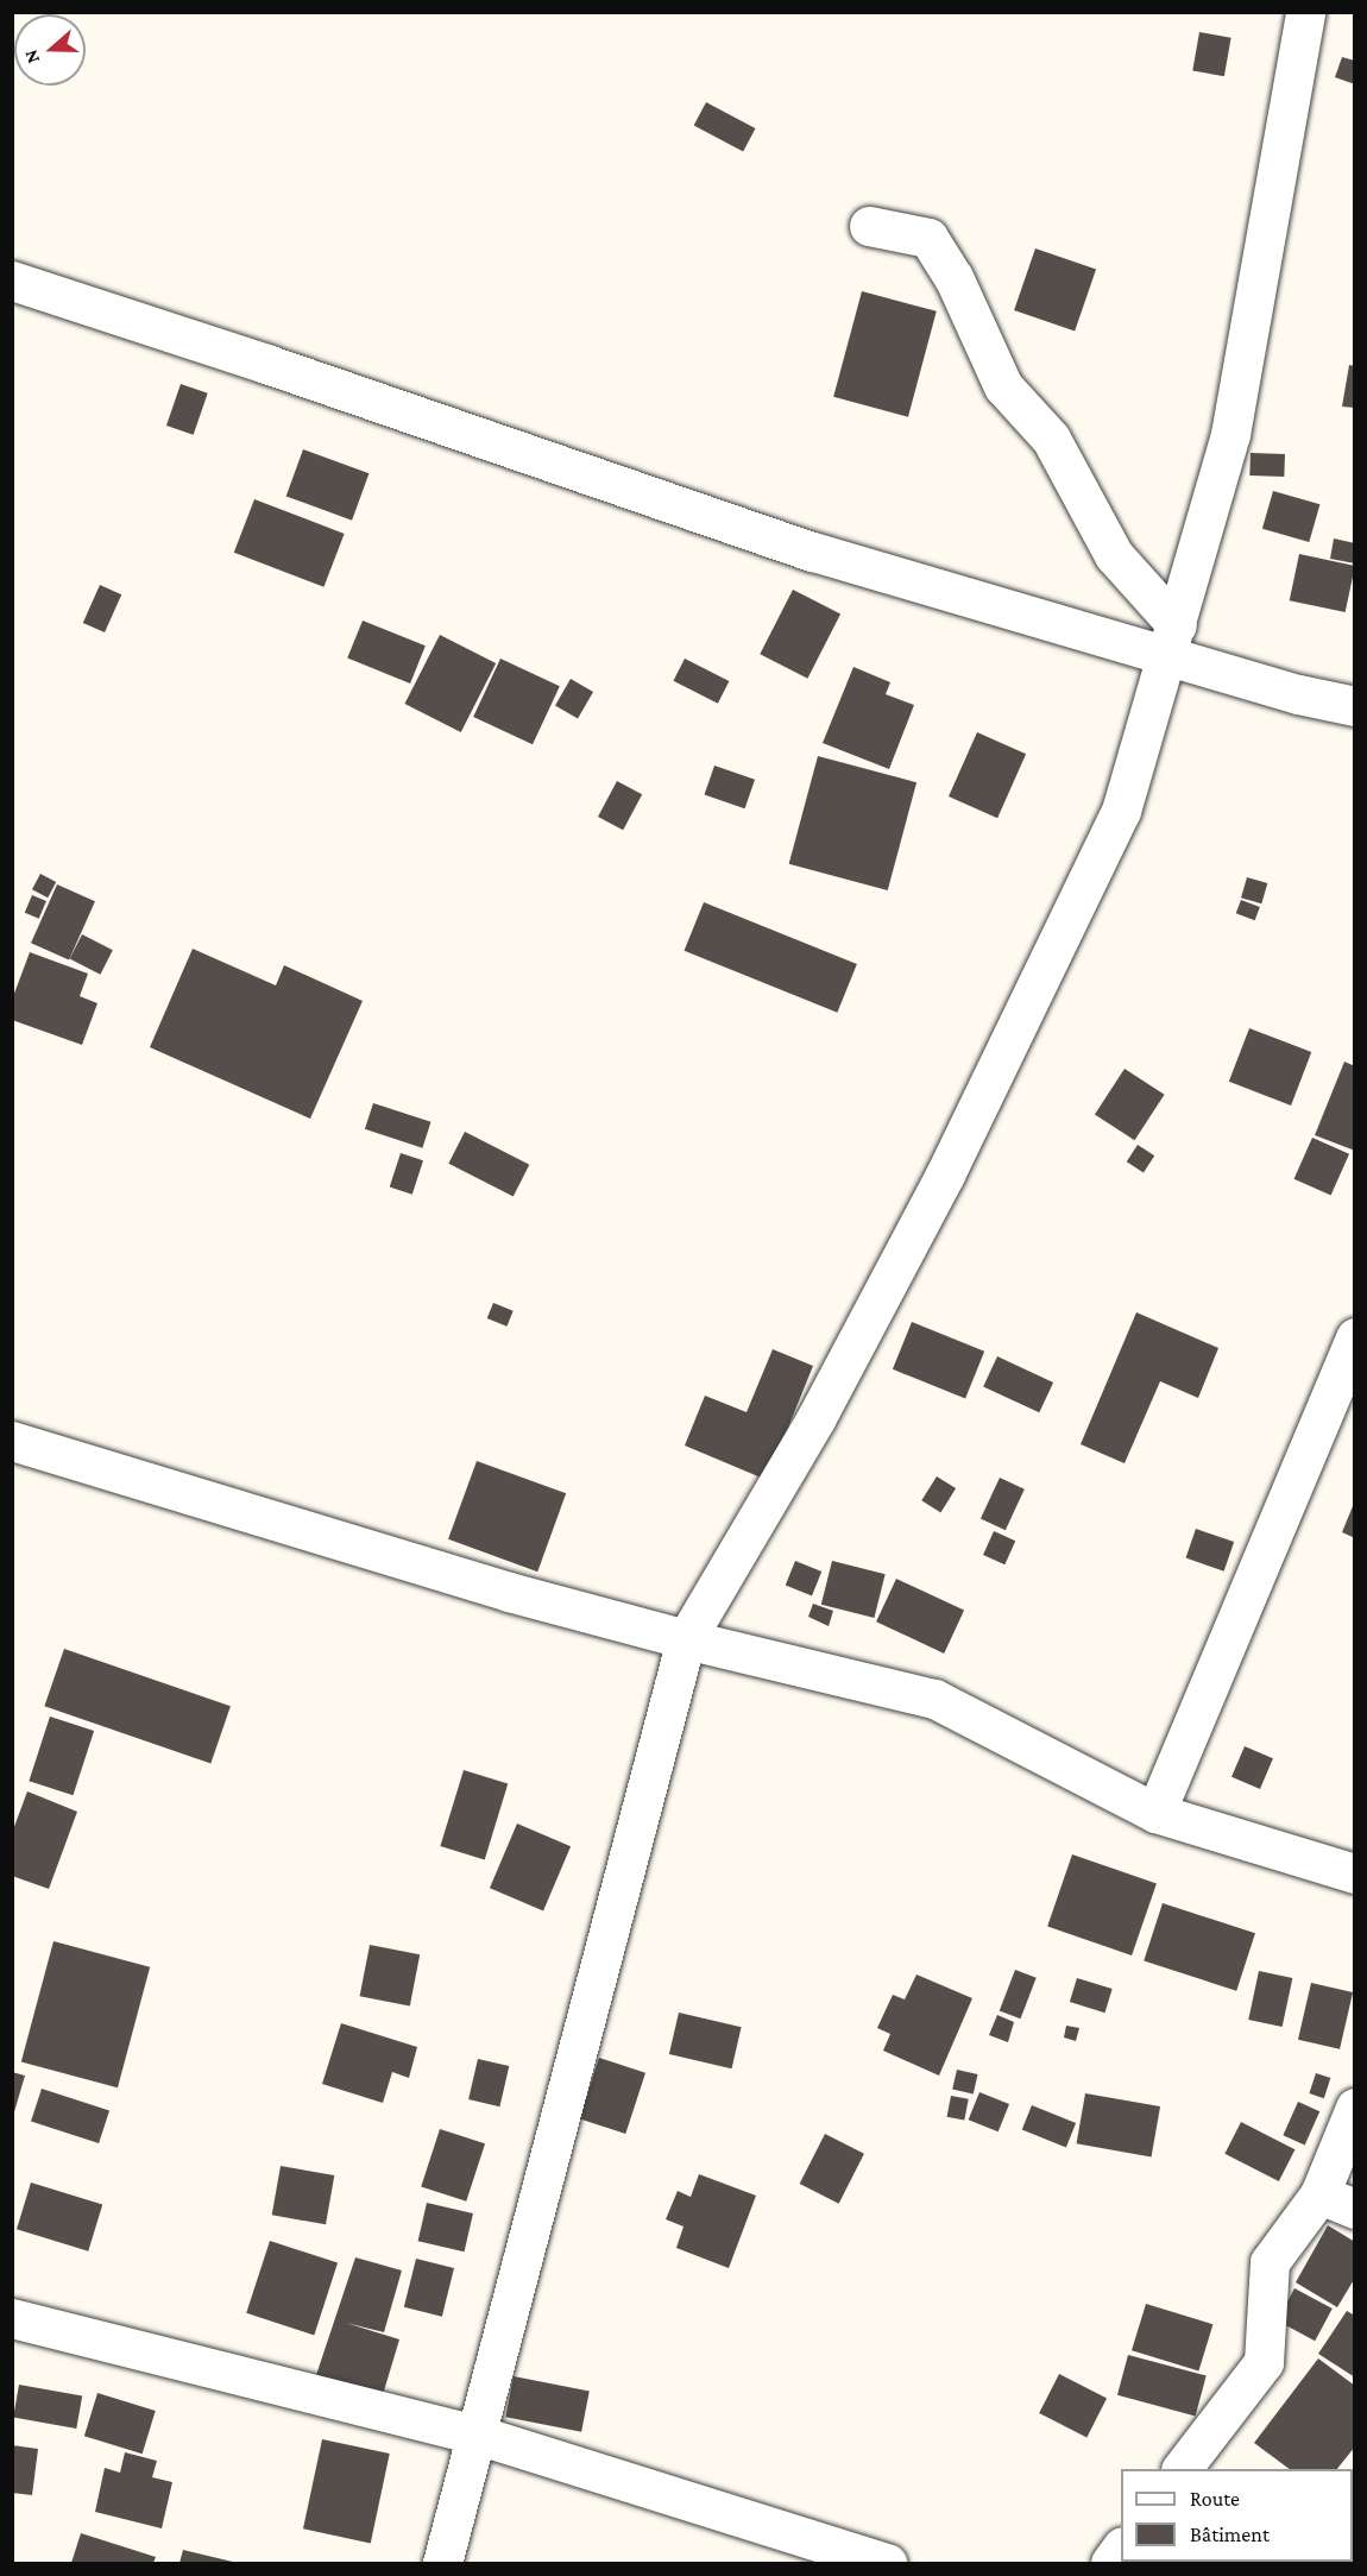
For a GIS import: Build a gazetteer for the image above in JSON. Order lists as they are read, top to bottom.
{
  "legend": ["Route", "Bâtiment"],
  "north": "left"
}
